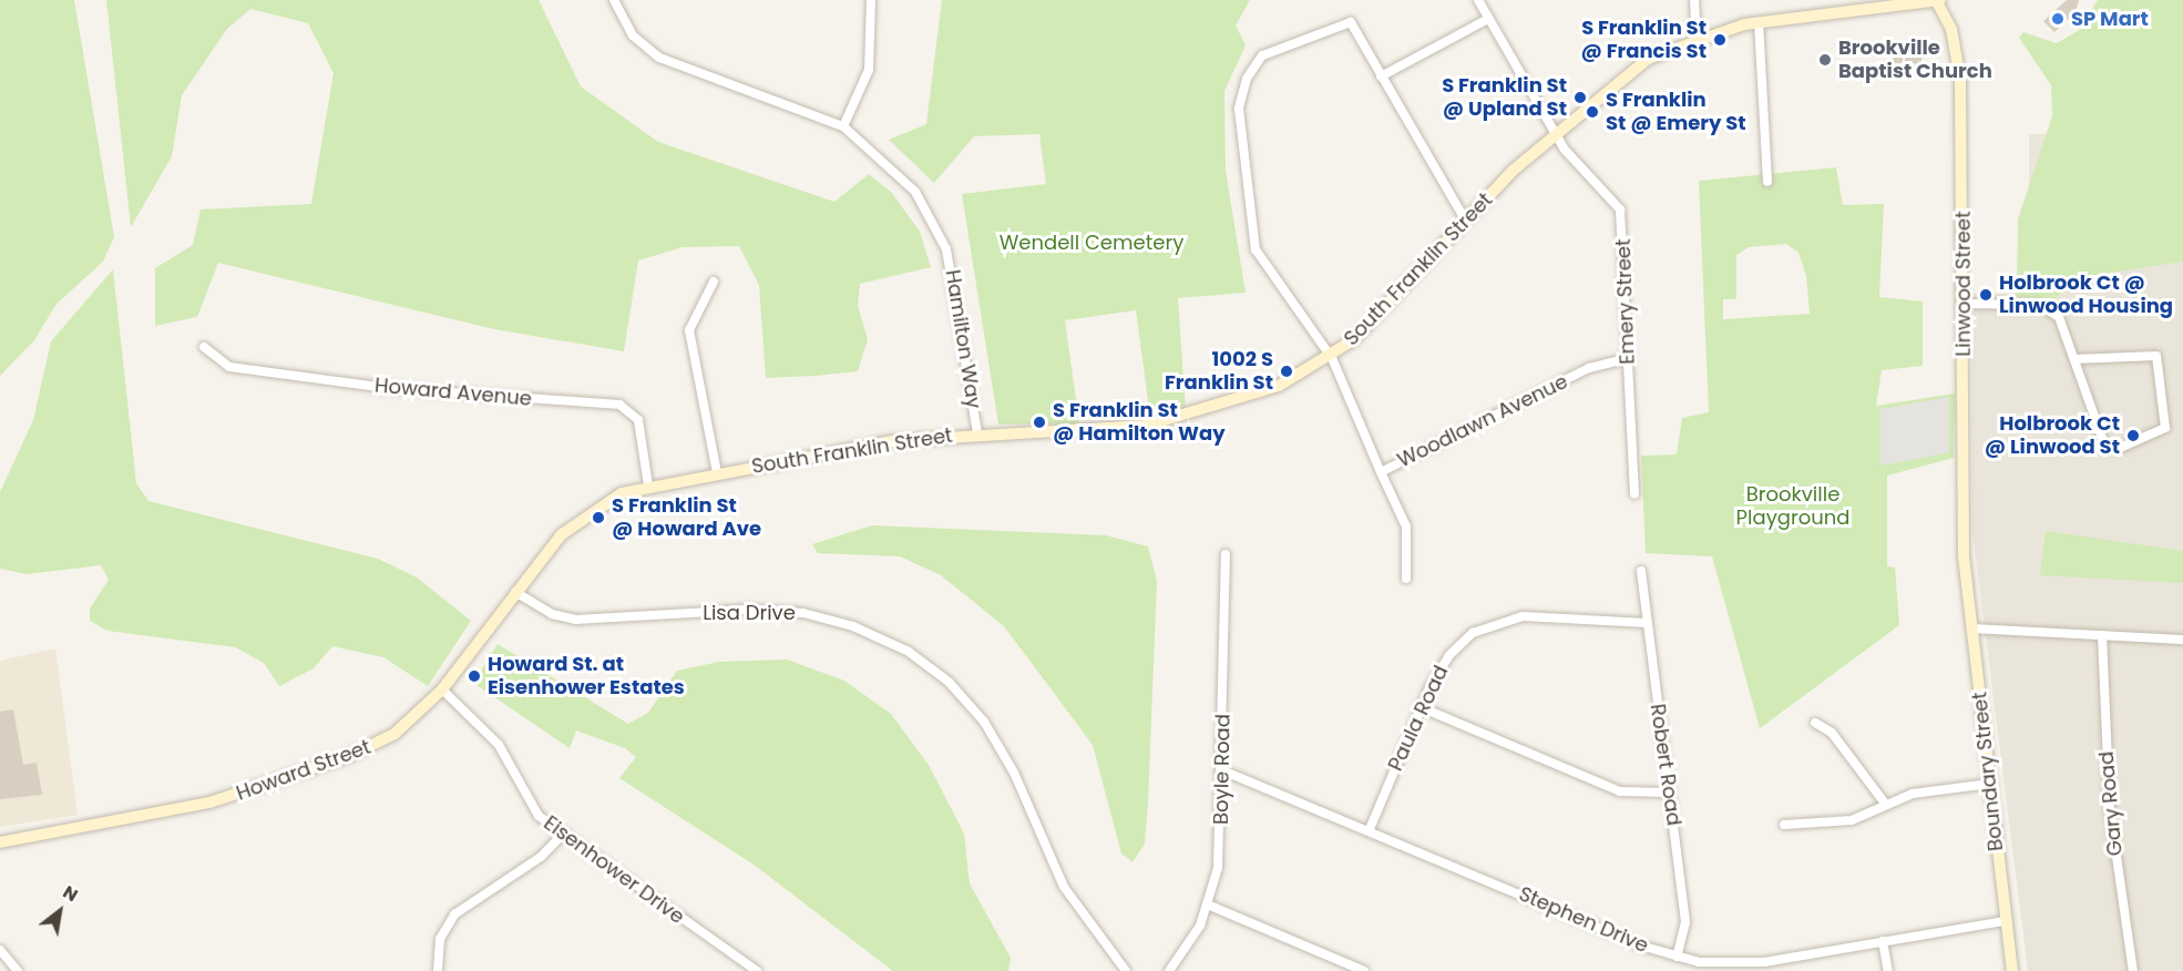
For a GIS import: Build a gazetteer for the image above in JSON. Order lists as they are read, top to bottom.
{
  "streets": {
    "main road": [
      "South Franklin Street",
      "Linwood Street",
      "Howard Street",
      "Boundary Street"
    ],
    "street": [
      "Emery Street",
      "Hamilton Way",
      "Howard Avenue",
      "Woodlawn Avenue",
      "Lisa Drive",
      "Paula Road",
      "Robert Road",
      "Boyle Road",
      "Gary Road",
      "Eisenhower Drive",
      "Stephen Drive"
    ]
  },
  "crossings": [
    ["South Franklin Street", "Linwood Street"],
    ["South Franklin Street", "Emery Street"],
    ["South Franklin Street", "Hamilton Way"],
    ["South Franklin Street", "Howard Avenue"],
    ["South Franklin Street", "Woodlawn Avenue"],
    ["South Franklin Street", "Howard Street"],
    ["Linwood Street", "Boundary Street"],
    ["Emery Street", "Woodlawn Avenue"],
    ["Lisa Drive", "Howard Street"],
    ["Paula Road", "Robert Road"],
    ["Paula Road", "Stephen Drive"],
    ["Robert Road", "Stephen Drive"],
    ["Boyle Road", "Stephen Drive"],
    ["Howard Street", "Eisenhower Drive"],
    ["Boundary Street", "Stephen Drive"]
  ],
  "parks": ["Wendell Cemetery", "Brookville Playground"],
  "places": [
    "SP Mart",
    "S Franklin St @ Francis St",
    "Brookville Baptist Church",
    "S Franklin St @ Upland St",
    "S Franklin St @ Emery St",
    "Holbrook Ct @ Linwood Housing",
    "1002 S Franklin St",
    "S Franklin St @ Hamilton Way",
    "Holbrook Ct @ Linwood St",
    "S Franklin St @ Howard Ave",
    "Howard St. at Eisenhower Estates"
  ],
  "north": "top right"
}
